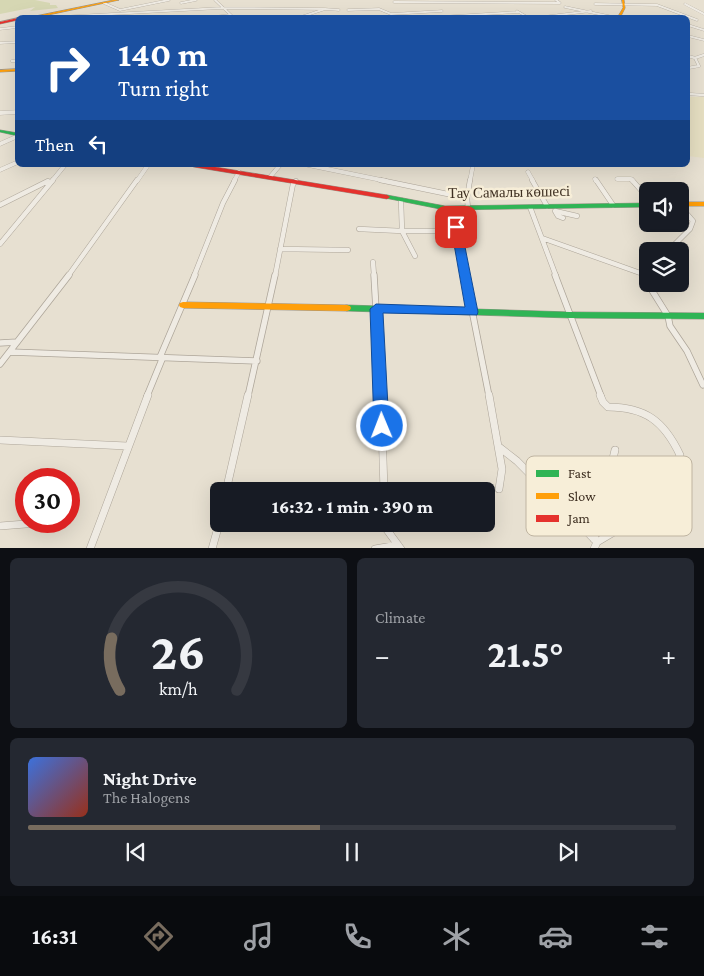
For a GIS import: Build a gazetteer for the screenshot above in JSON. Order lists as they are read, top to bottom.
{
  "streets": {
    "street": ["Тау Самалы көшесі"]
  },
  "legend": ["Fast", "Slow", "Jam"],
  "page": {
    "turn": ["140 m", "Turn right"],
    "then": "Then",
    "limit": "30",
    "trip": "16:32 · 1 min · 390 m",
    "tile": "Climate",
    "heat": ["−", "21.5°", "+"],
    "song": ["Night Drive", "The Halogens"],
    "tabs": "16:31",
    "gauge": ["26", "km/h"]
  }
}
